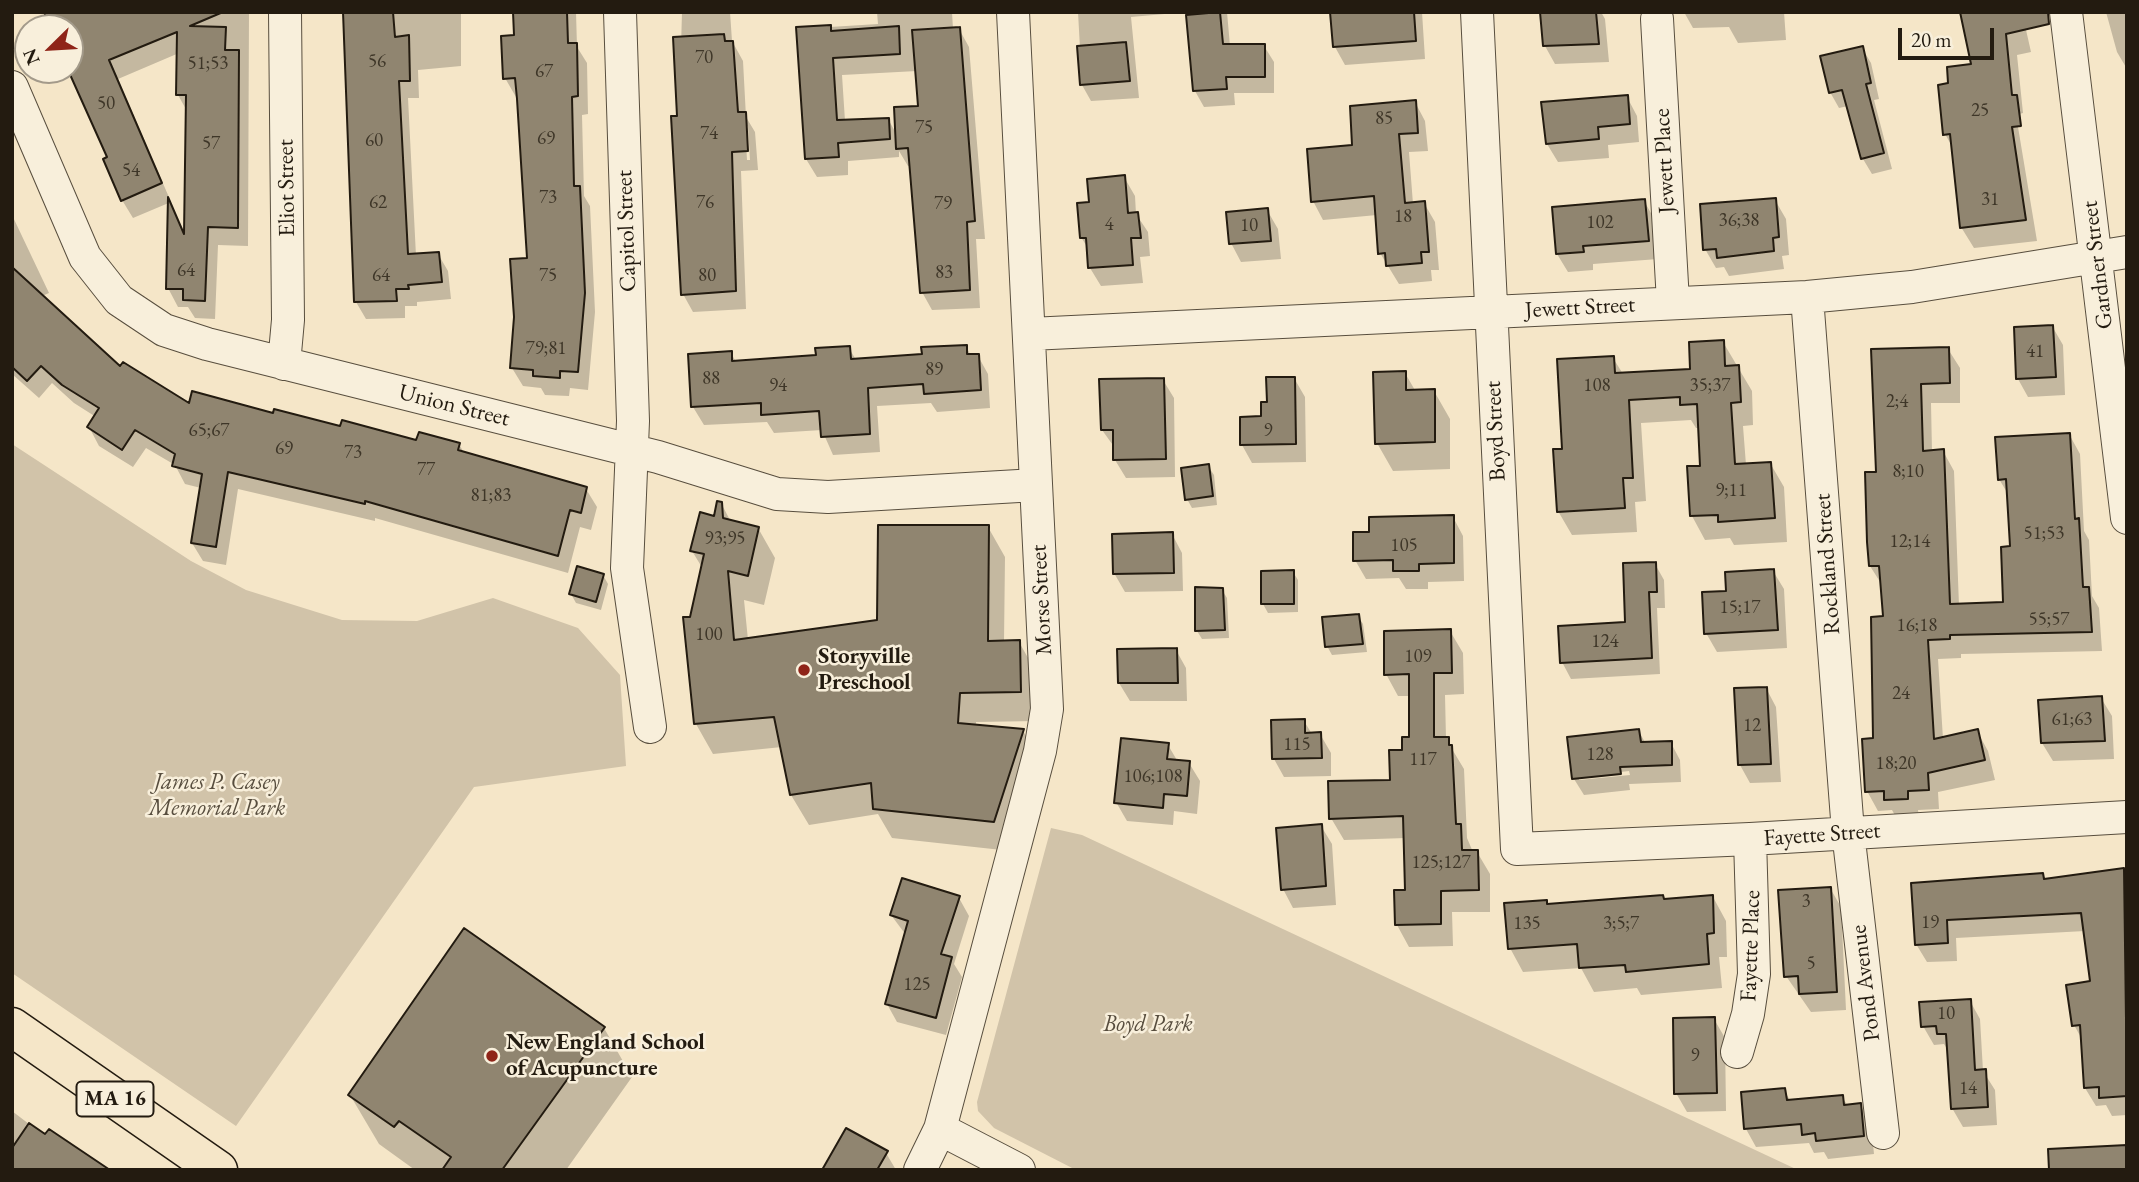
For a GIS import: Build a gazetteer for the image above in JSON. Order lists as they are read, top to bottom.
{
  "streets": {
    "main road": ["MA 16"],
    "street": [
      "Jewett Place",
      "Eliot Street",
      "Capitol Street",
      "Gardner Street",
      "Jewett Street",
      "Union Street",
      "Boyd Street",
      "Rockland Street",
      "Morse Street",
      "Fayette Street",
      "Fayette Place",
      "Pond Avenue"
    ]
  },
  "crossings": [
    ["Jewett Place", "Jewett Street"],
    ["Eliot Street", "Union Street"],
    ["Capitol Street", "Union Street"],
    ["Gardner Street", "Jewett Street"],
    ["Jewett Street", "Boyd Street"],
    ["Jewett Street", "Rockland Street"],
    ["Jewett Street", "Morse Street"],
    ["Union Street", "Morse Street"],
    ["Boyd Street", "Fayette Street"],
    ["Rockland Street", "Fayette Street"],
    ["Rockland Street", "Pond Avenue"],
    ["Fayette Street", "Fayette Place"],
    ["Fayette Street", "Pond Avenue"]
  ],
  "parks": ["James P. Casey Memorial Park", "Boyd Park"],
  "places": ["Storyville Preschool", "New England School of Acupuncture"],
  "house_numbers": [
    "70",
    "56",
    "51;53",
    "67",
    "50",
    "25",
    "85",
    "75",
    "74",
    "69",
    "60",
    "57",
    "54",
    "73",
    "31",
    "62",
    "76",
    "79",
    "18",
    "36;38",
    "102",
    "4",
    "10",
    "64",
    "83",
    "64",
    "75",
    "80",
    "79;81",
    "41",
    "89",
    "88",
    "94",
    "108",
    "35;37",
    "2;4",
    "65;67",
    "9",
    "69",
    "73",
    "77",
    "8;10",
    "9;11",
    "81;83",
    "51;53",
    "93;95",
    "12;14",
    "105",
    "15;17",
    "55;57",
    "16;18",
    "100",
    "124",
    "109",
    "24",
    "61;63",
    "12",
    "115",
    "128",
    "117",
    "18;20",
    "106;108",
    "125;127",
    "3",
    "19",
    "135",
    "3;5;7",
    "5",
    "125",
    "10",
    "9",
    "14"
  ],
  "scale_bar": "20 m",
  "north": "bottom left"
}
